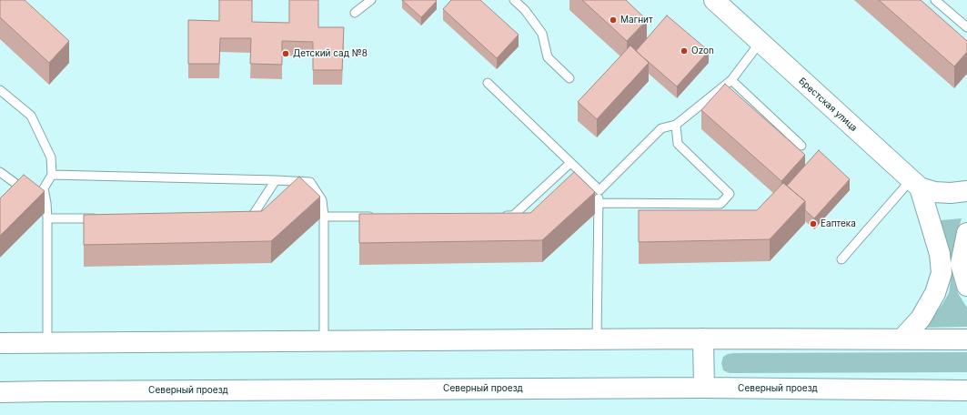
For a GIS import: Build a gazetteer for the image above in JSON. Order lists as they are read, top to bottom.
{
  "streets": {
    "main road": ["Брестская улица", "Северный проезд"]
  },
  "places": [
    "Магнит",
    "Ozon",
    "Детский сад №8",
    "Еаптека"
  ]
}
